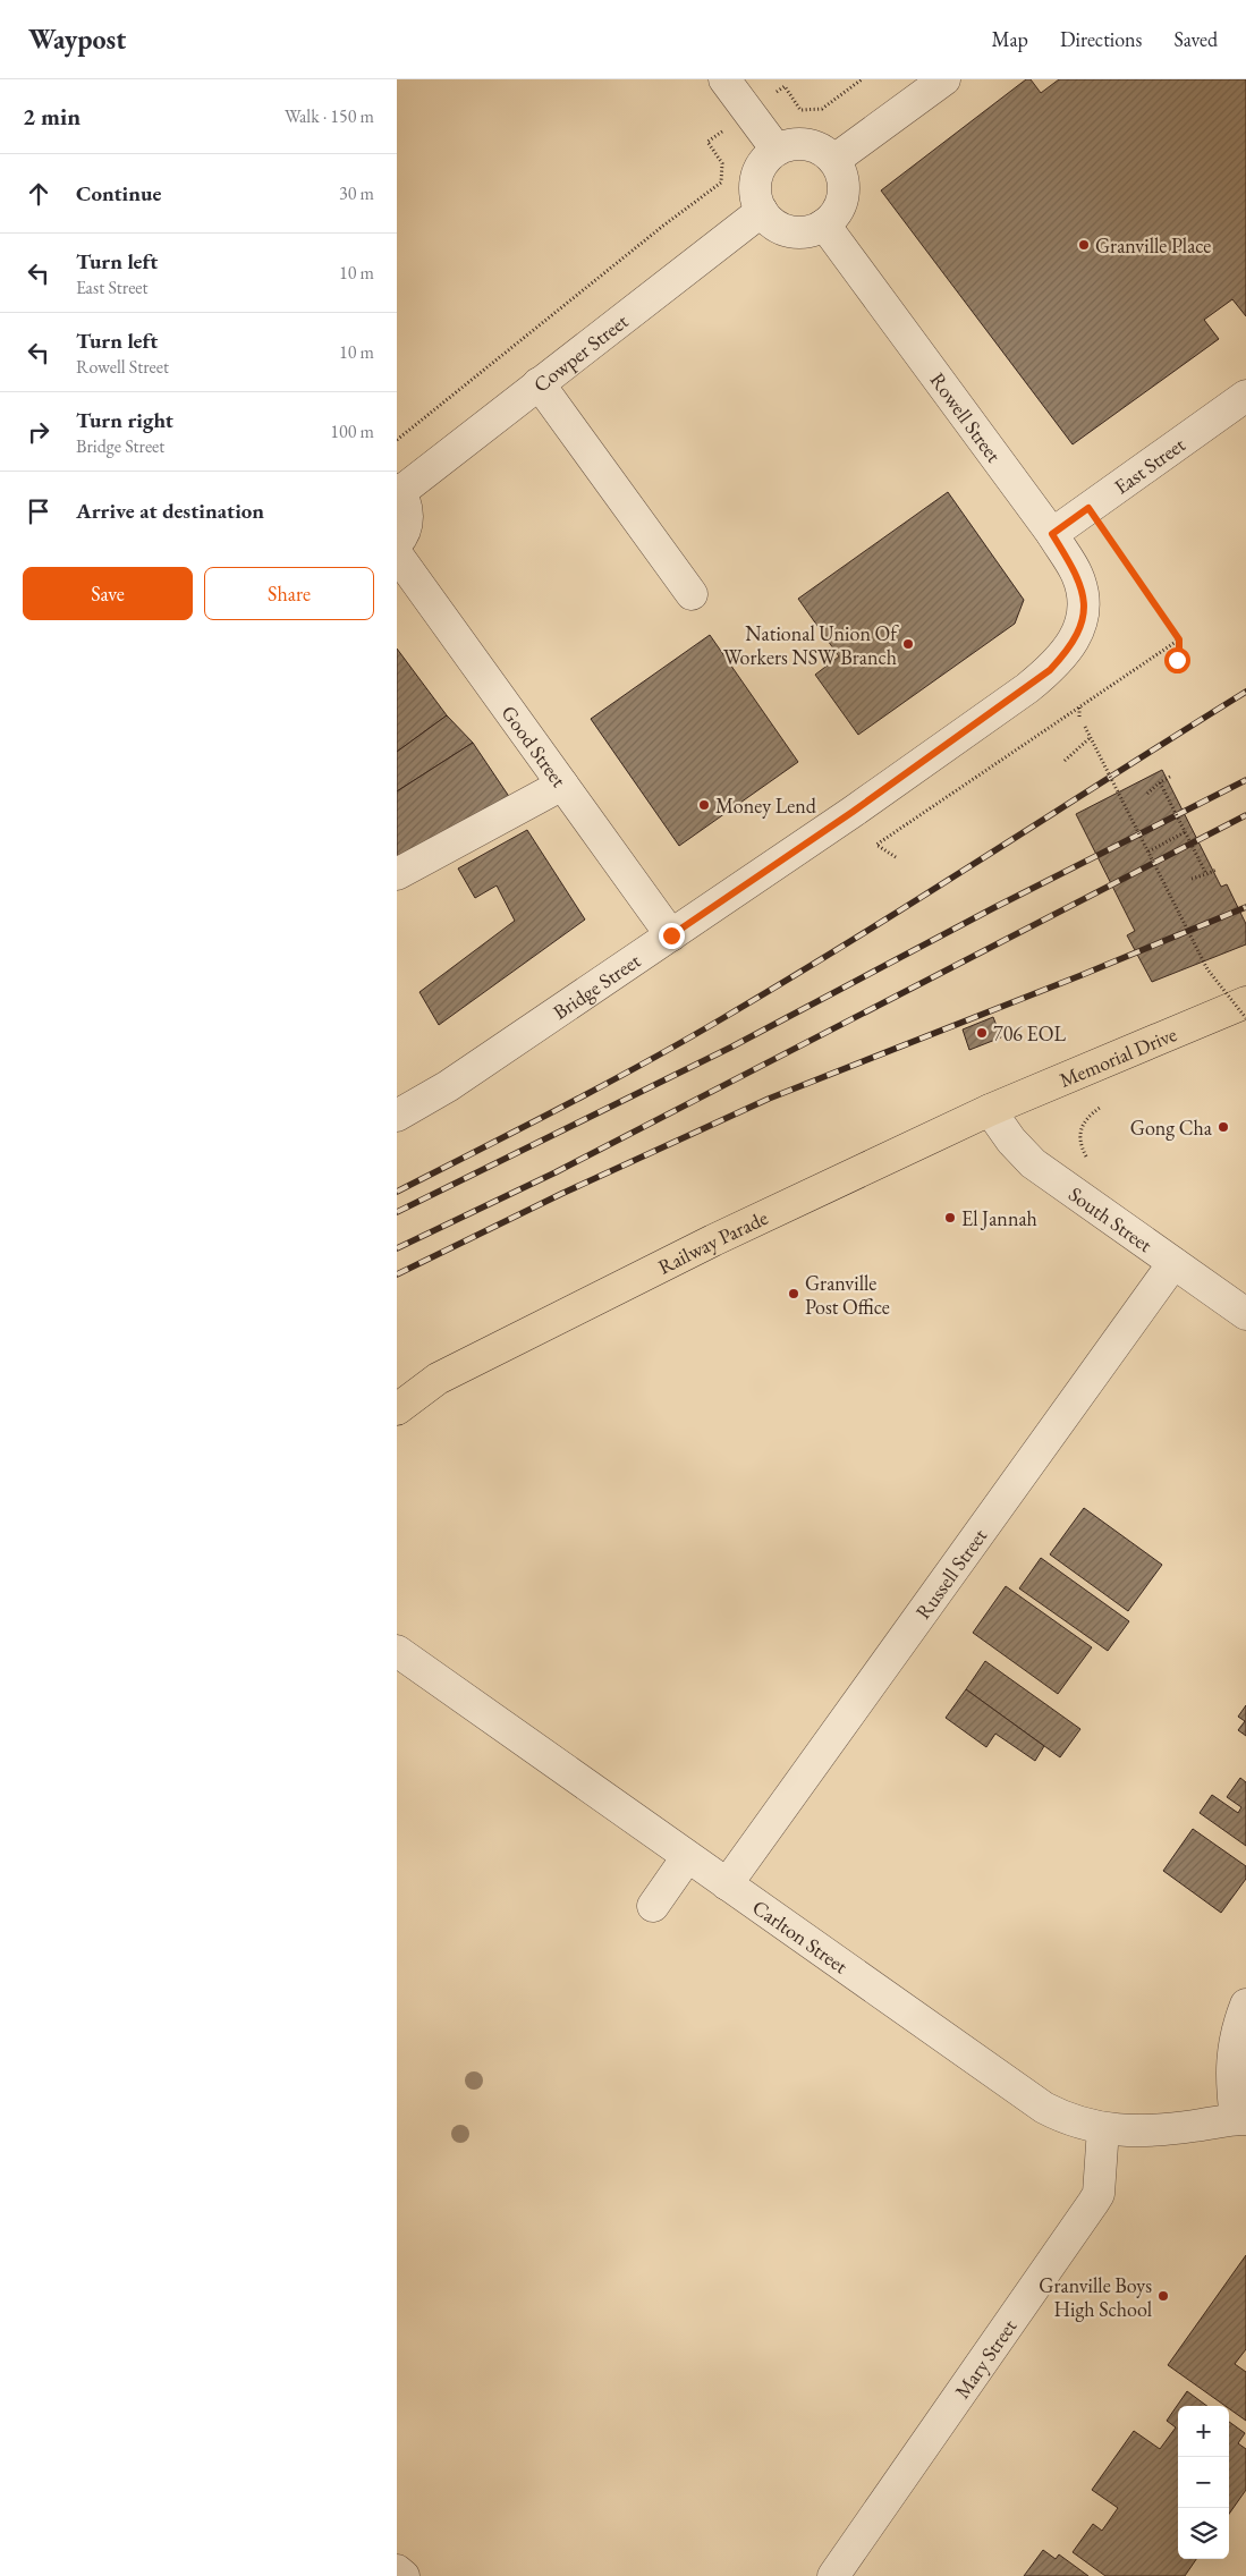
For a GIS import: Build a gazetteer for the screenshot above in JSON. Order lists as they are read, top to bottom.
{
  "streets": {
    "main road": ["Memorial Drive", "Railway Parade"],
    "street": [
      "Cowper Street",
      "Rowell Street",
      "East Street",
      "Good Street",
      "Bridge Street",
      "South Street",
      "Russell Street",
      "Carlton Street",
      "Mary Street"
    ]
  },
  "crossings": [
    ["Cowper Street", "Rowell Street"],
    ["Rowell Street", "East Street"],
    ["Rowell Street", "Bridge Street"],
    ["Good Street", "Bridge Street"],
    ["Memorial Drive", "South Street"],
    ["Memorial Drive", "Railway Parade"],
    ["South Street", "Railway Parade"],
    ["South Street", "Russell Street"],
    ["Russell Street", "Carlton Street"],
    ["Carlton Street", "Mary Street"]
  ],
  "places": [
    "Granville Place",
    "National Union Of Workers NSW Branch",
    "Money Lend",
    "706 EOL",
    "Gong Cha",
    "El Jannah",
    "Granville Post Office",
    "Granville Boys High School"
  ],
  "page": {
    "header": "Waypost",
    "nav": ["Map", "Directions", "Saved"],
    "heading": ["2 min", "Walk · 150 m"],
    "list": [
      ["Continue", "30 m"],
      ["Turn left", "East Street", "10 m"],
      ["Turn left", "Rowell Street", "10 m"],
      ["Turn right", "Bridge Street", "100 m"],
      "Arrive at destination"
    ],
    "buttons": ["Save", "Share"],
    "map_buttons": ["+", "−"]
  }
}
